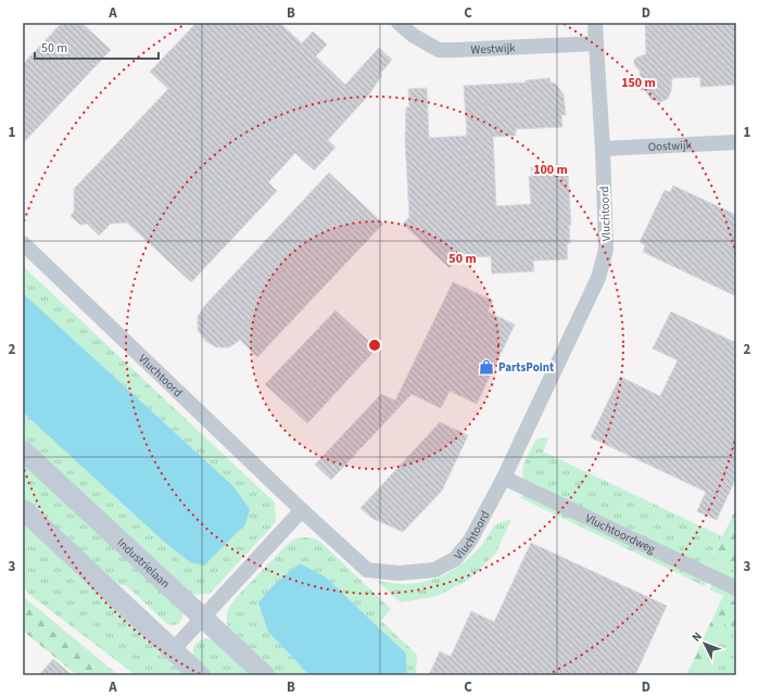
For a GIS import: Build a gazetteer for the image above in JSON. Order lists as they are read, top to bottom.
{
  "streets": {
    "main road": ["Industrielaan"],
    "street": [
      "Westwijk",
      "Oostwijk",
      "Vluchtoord",
      "Vluchtoordweg"
    ]
  },
  "crossings": [
    ["Westwijk", "Vluchtoord"],
    ["Oostwijk", "Vluchtoord"],
    ["Vluchtoord", "Vluchtoordweg"]
  ],
  "places": {
    "shop": ["PartsPoint"]
  },
  "scale_bar": "50 m",
  "north": "top left",
  "grid": {
    "columns": [
      "A",
      "B",
      "C",
      "D"
    ],
    "rows": ["1", "2", "3"]
  },
  "rings": ["150 m", "100 m", "50 m"]
}
